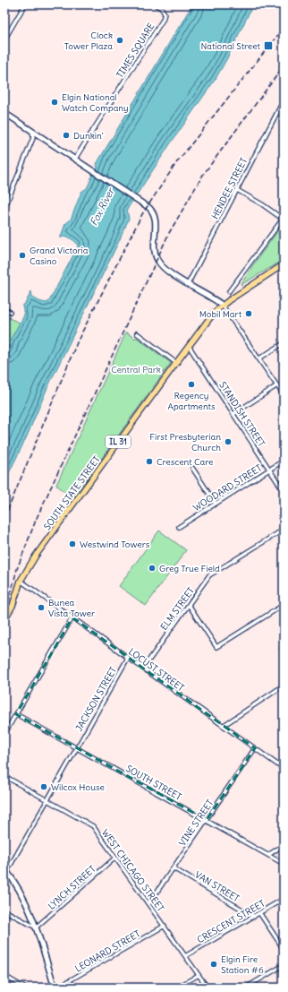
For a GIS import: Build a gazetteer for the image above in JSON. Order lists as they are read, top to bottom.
{
  "streets": {
    "main road": ["IL 31", "SOUTH STATE STREET"],
    "street": [
      "TIMES SQUARE",
      "HENDEE STREET",
      "STANDISH STREET",
      "WOODARD STREET",
      "ELM STREET",
      "LOCUST STREET",
      "JACKSON STREET",
      "SOUTH STREET",
      "VINE STREET",
      "WEST CHICAGO STREET",
      "VAN STREET",
      "LYNCH STREET",
      "CRESCENT STREET",
      "LEONARD STREET"
    ]
  },
  "crossings": [
    ["STANDISH STREET", "WOODARD STREET"],
    ["STANDISH STREET", "SOUTH STATE STREET"],
    ["SOUTH STATE STREET", "LOCUST STREET"],
    ["ELM STREET", "LOCUST STREET"],
    ["LOCUST STREET", "JACKSON STREET"],
    ["LOCUST STREET", "VINE STREET"],
    ["JACKSON STREET", "SOUTH STREET"],
    ["JACKSON STREET", "WEST CHICAGO STREET"],
    ["SOUTH STREET", "VINE STREET"],
    ["VINE STREET", "WEST CHICAGO STREET"],
    ["VINE STREET", "VAN STREET"],
    ["WEST CHICAGO STREET", "LYNCH STREET"],
    ["WEST CHICAGO STREET", "CRESCENT STREET"],
    ["WEST CHICAGO STREET", "LEONARD STREET"],
    ["VAN STREET", "CRESCENT STREET"]
  ],
  "water": ["Fox River"],
  "parks": ["Central Park"],
  "places": {
    "other": [
      "Clock Tower Plaza",
      "Elgin National Watch Company",
      "Dunkin'",
      "Grand Victoria Casino",
      "Mobil Mart",
      "Regency Apartments",
      "First Presbyterian Church",
      "Crescent Care",
      "Westwind Towers",
      "Greg True Field",
      "Bunea Vista Tower",
      "Wilcox House",
      "Elgin Fire Station #6"
    ],
    "transit": ["National Street"]
  }
}
